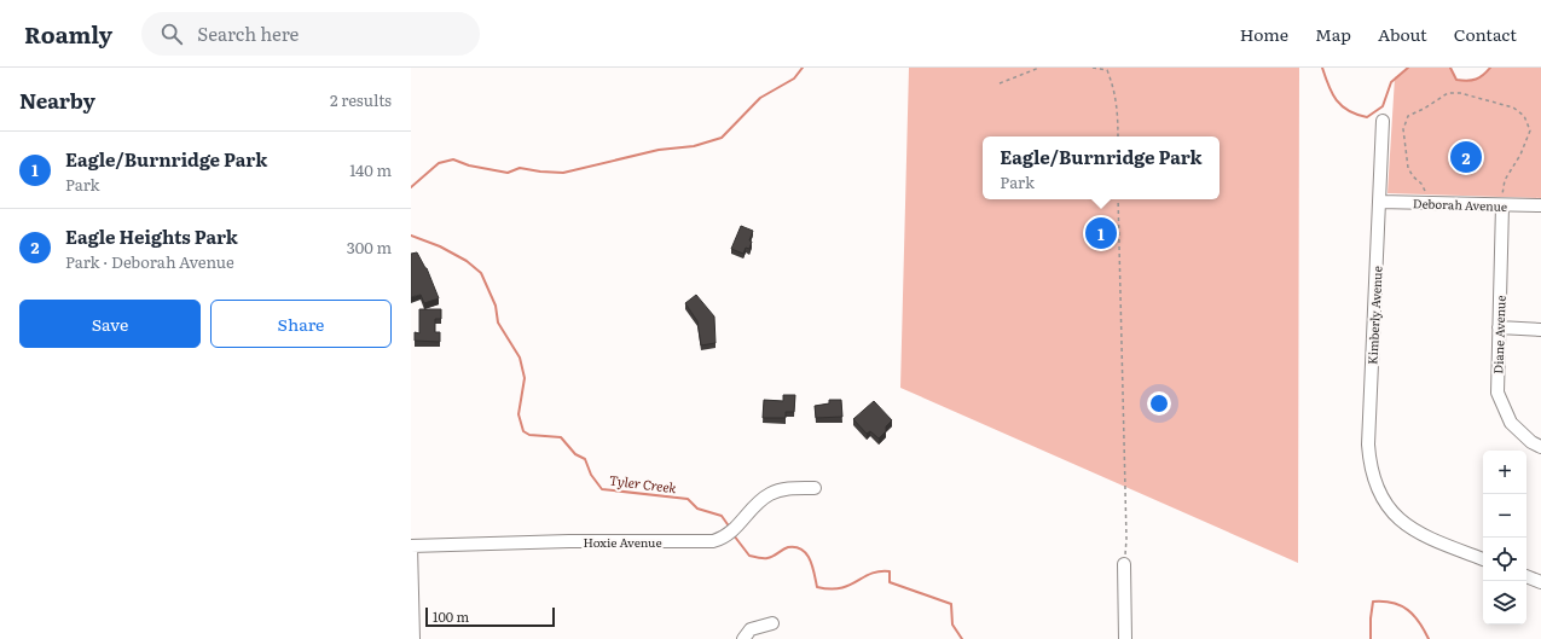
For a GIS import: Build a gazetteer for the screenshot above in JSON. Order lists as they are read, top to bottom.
{
  "streets": {
    "street": [
      "Deborah Avenue",
      "Kimberly Avenue",
      "Diane Avenue",
      "Hoxie Avenue"
    ]
  },
  "crossings": [
    ["Deborah Avenue", "Kimberly Avenue"],
    ["Deborah Avenue", "Diane Avenue"]
  ],
  "water": ["Tyler Creek"],
  "scale_bar": "100 m",
  "page": {
    "header": "Roamly",
    "search": "Search here",
    "nav": [
      "Home",
      "Map",
      "About",
      "Contact"
    ],
    "heading": ["Nearby", "2 results"],
    "list": [
      {
        "mark": "1",
        "name": "Eagle/Burnridge Park",
        "note": "Park",
        "value": "140 m"
      },
      {
        "mark": "2",
        "name": "Eagle Heights Park",
        "note": "Park · Deborah Avenue",
        "value": "300 m"
      }
    ],
    "popup": ["Eagle/Burnridge Park", "Park"],
    "pins": ["2", "1"],
    "buttons": ["Save", "Share"],
    "map_buttons": ["+", "−"],
    "scale": "100 m"
  }
}
